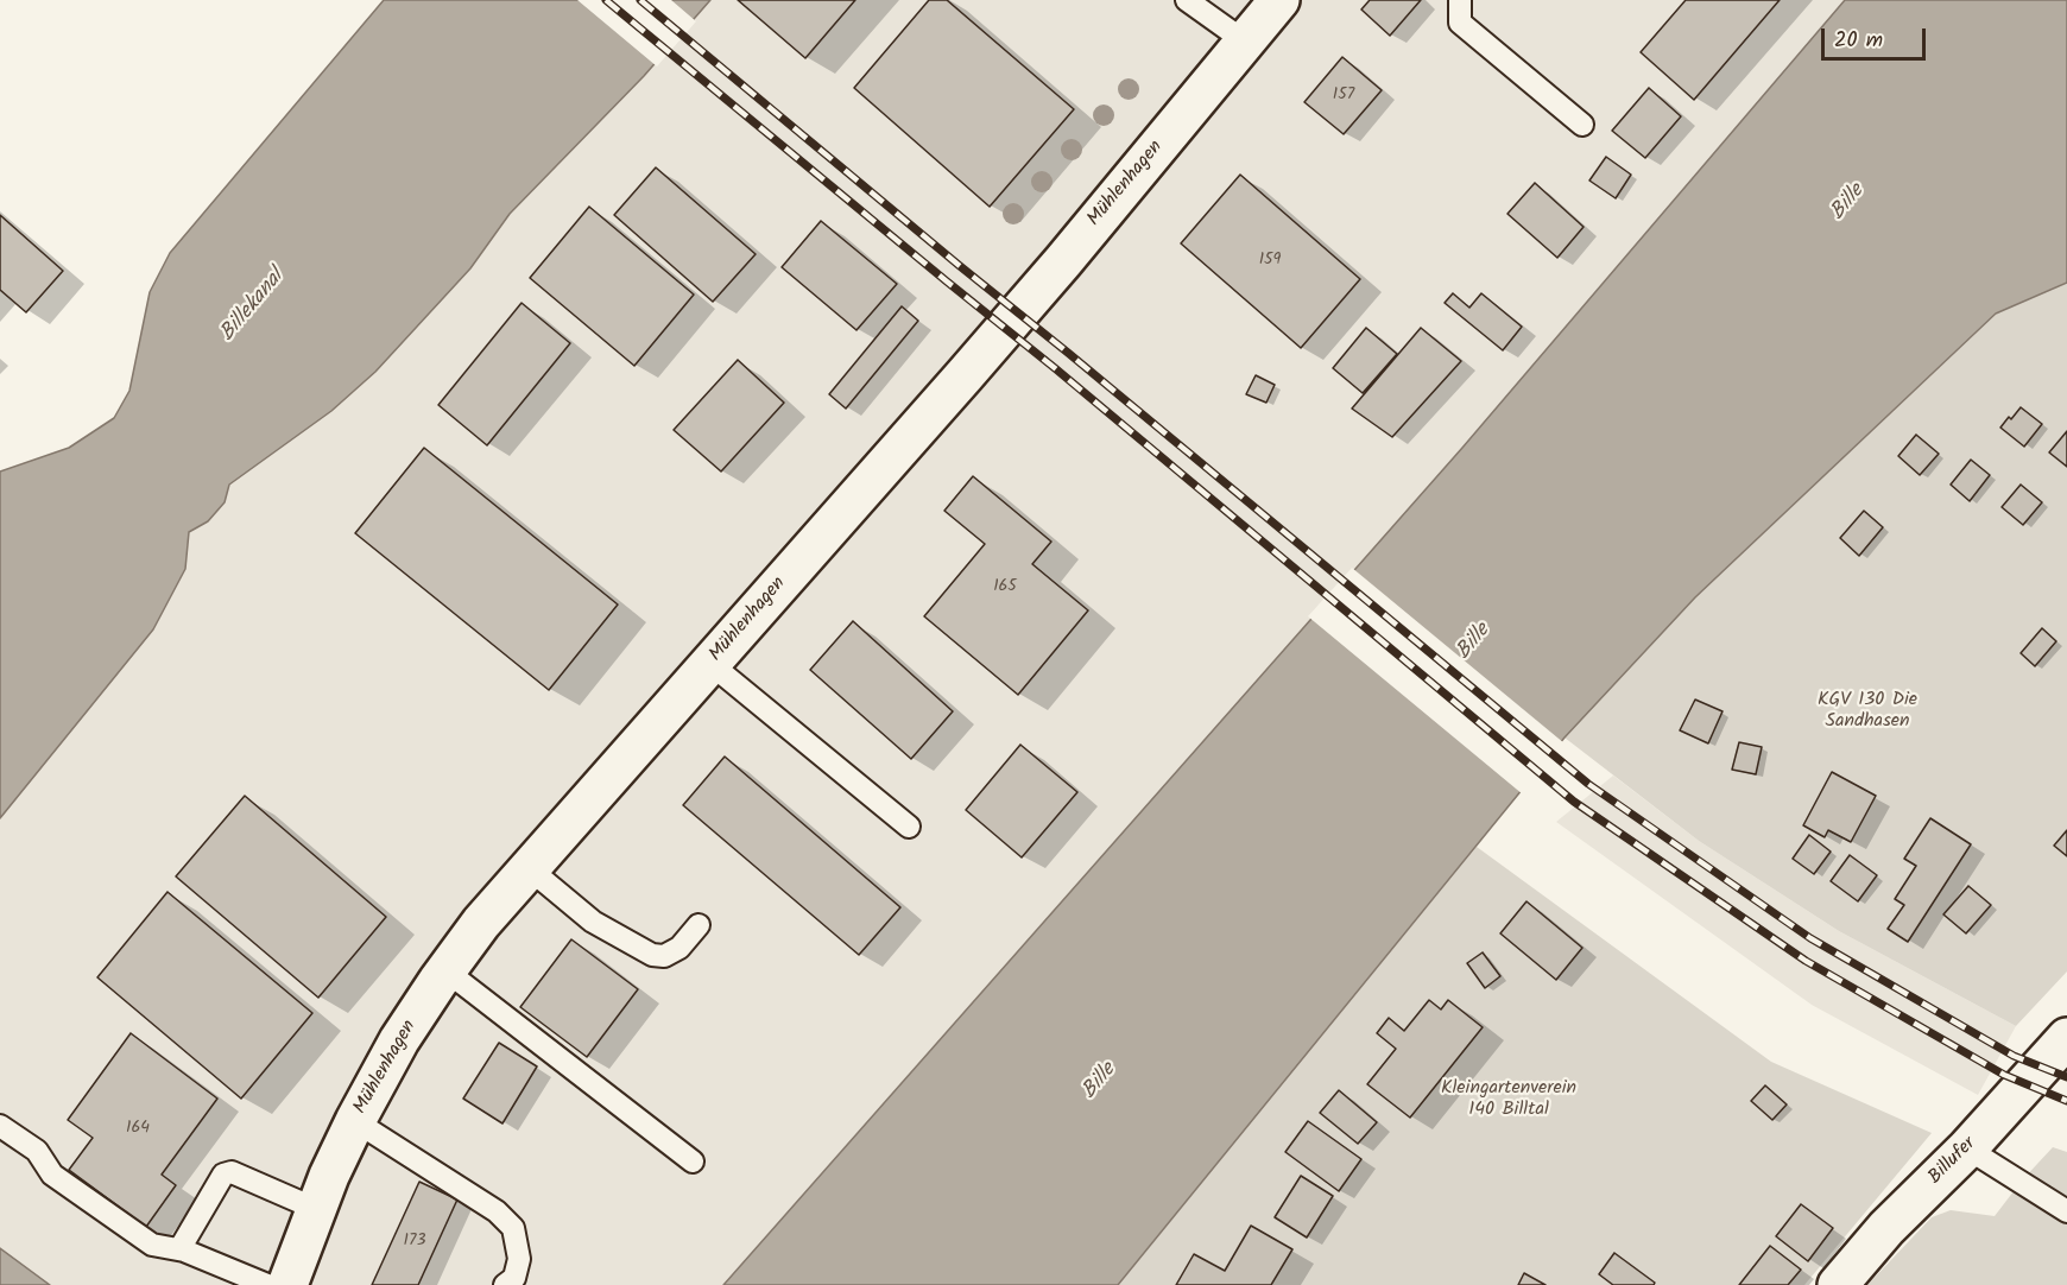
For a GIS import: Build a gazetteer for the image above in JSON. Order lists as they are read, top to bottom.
{
  "streets": {
    "street": ["Mühlenhagen", "Billufer"]
  },
  "water": ["Bille", "Billekanal"],
  "parks": ["KGV 130 Die Sandhasen", "Kleingartenverein 140 Billtal"],
  "house_numbers": [
    "157",
    "159",
    "165",
    "164",
    "173"
  ],
  "scale_bar": "20 m"
}
